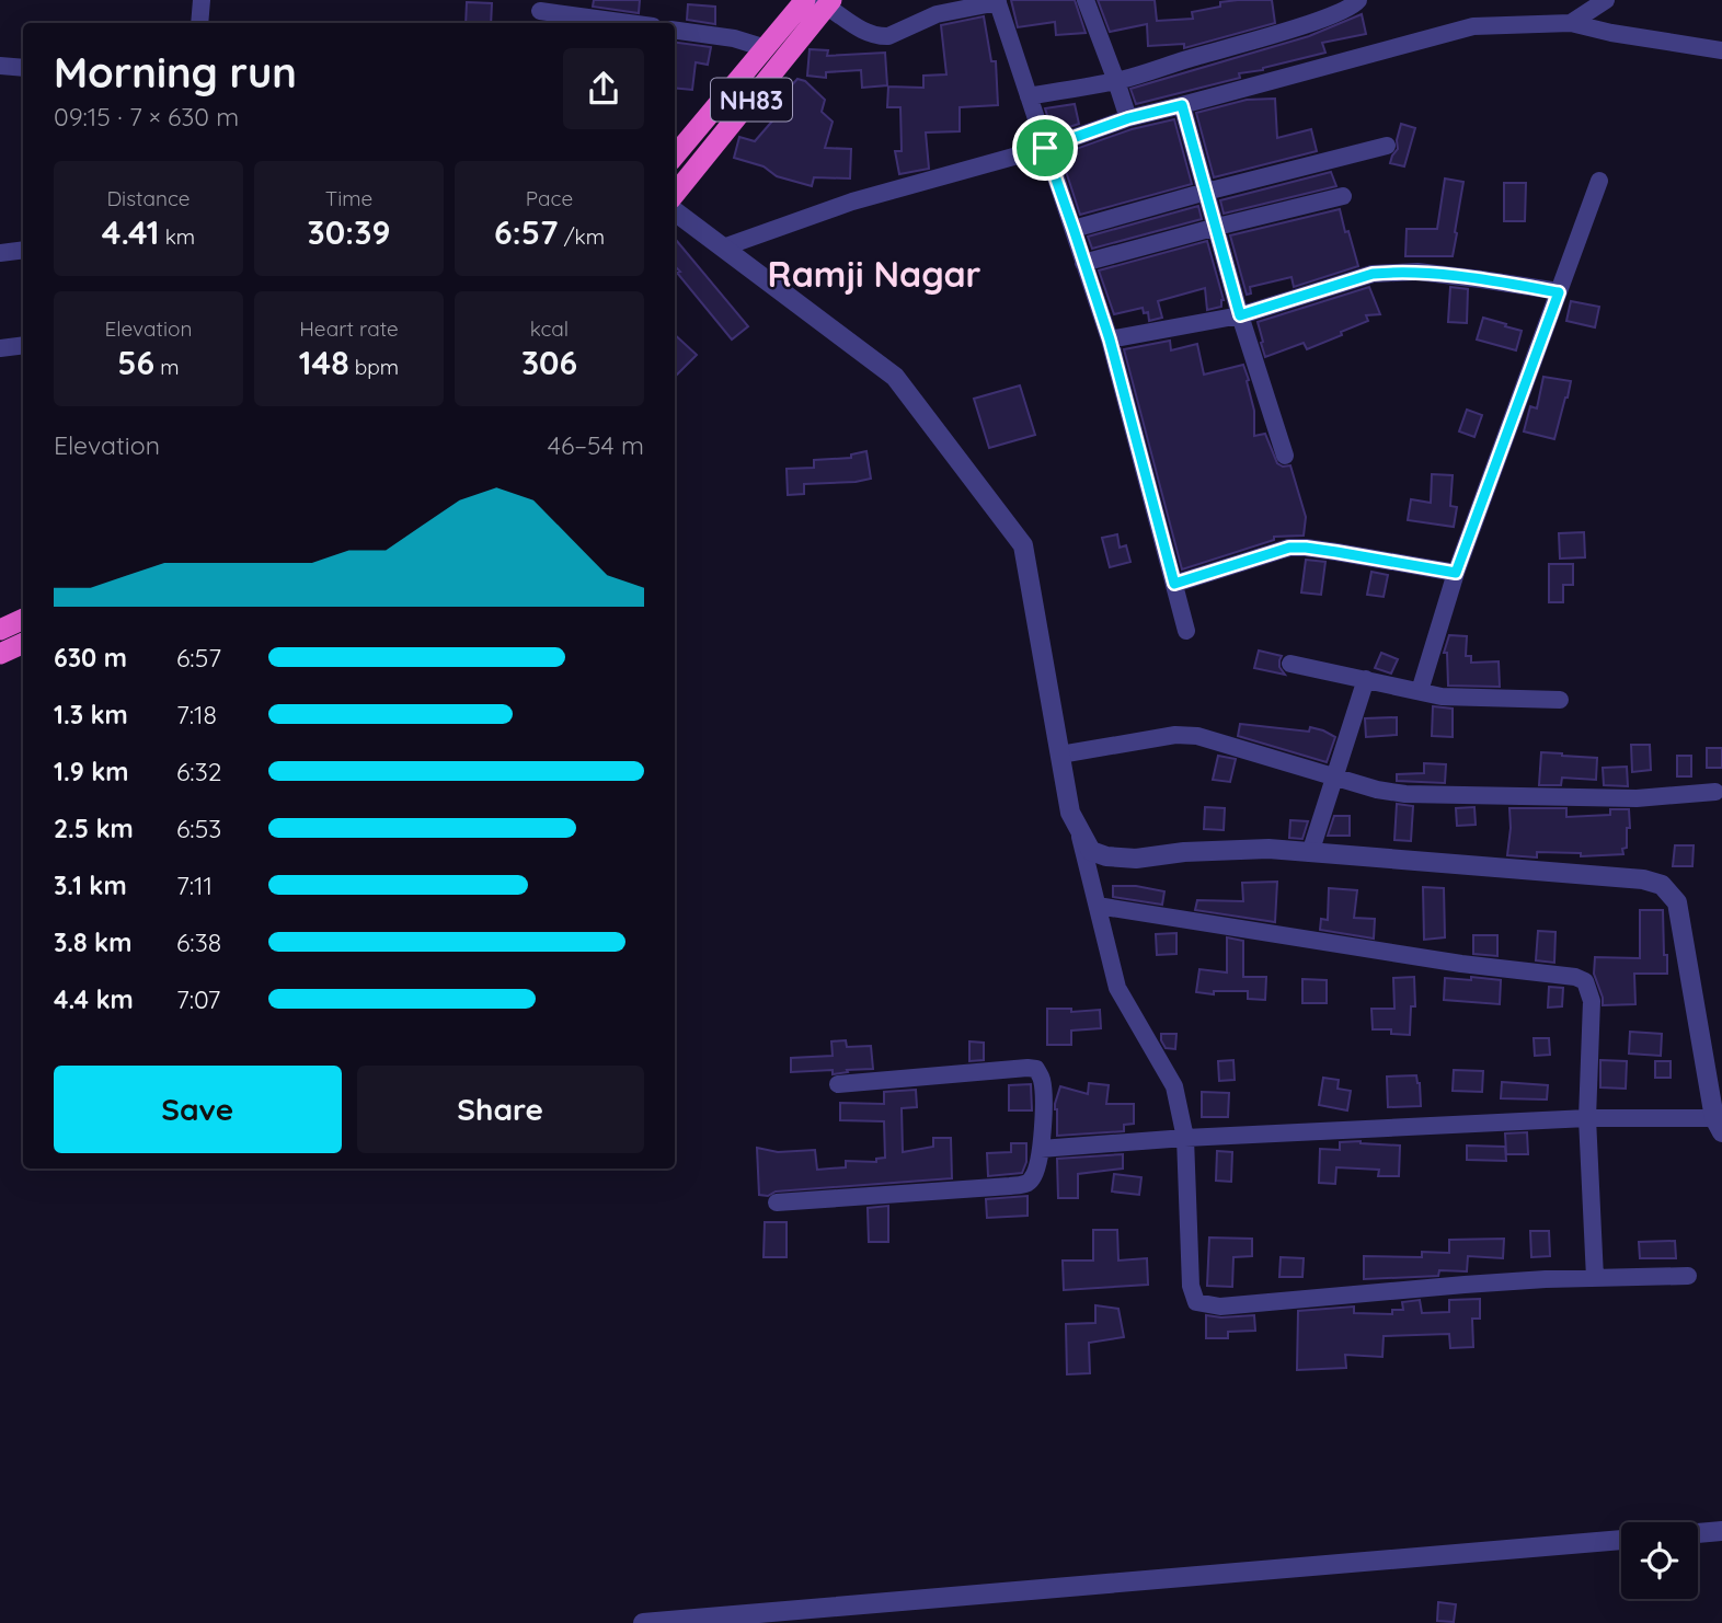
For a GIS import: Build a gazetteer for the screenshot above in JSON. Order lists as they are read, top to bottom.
{
  "streets": {
    "highway": ["NH83"]
  },
  "districts": ["Ramji Nagar"],
  "page": {
    "heading": ["Morning run", "09:15 · 7 × 630 m"],
    "stats": [
      ["Distance", "4.41 km"],
      ["Time", "30:39"],
      ["Pace", "6:57 /km"],
      ["Elevation", "56 m"],
      ["Heart rate", "148 bpm"],
      ["kcal", "306"]
    ],
    "chart": ["Elevation", "46–54 m"],
    "list": [
      {
        "name": "630 m",
        "note": "6:57"
      },
      {
        "name": "1.3 km",
        "note": "7:18"
      },
      {
        "name": "1.9 km",
        "note": "6:32"
      },
      {
        "name": "2.5 km",
        "note": "6:53"
      },
      {
        "name": "3.1 km",
        "note": "7:11"
      },
      {
        "name": "3.8 km",
        "note": "6:38"
      },
      {
        "name": "4.4 km",
        "note": "7:07"
      }
    ],
    "buttons": ["Save", "Share"]
  }
}
